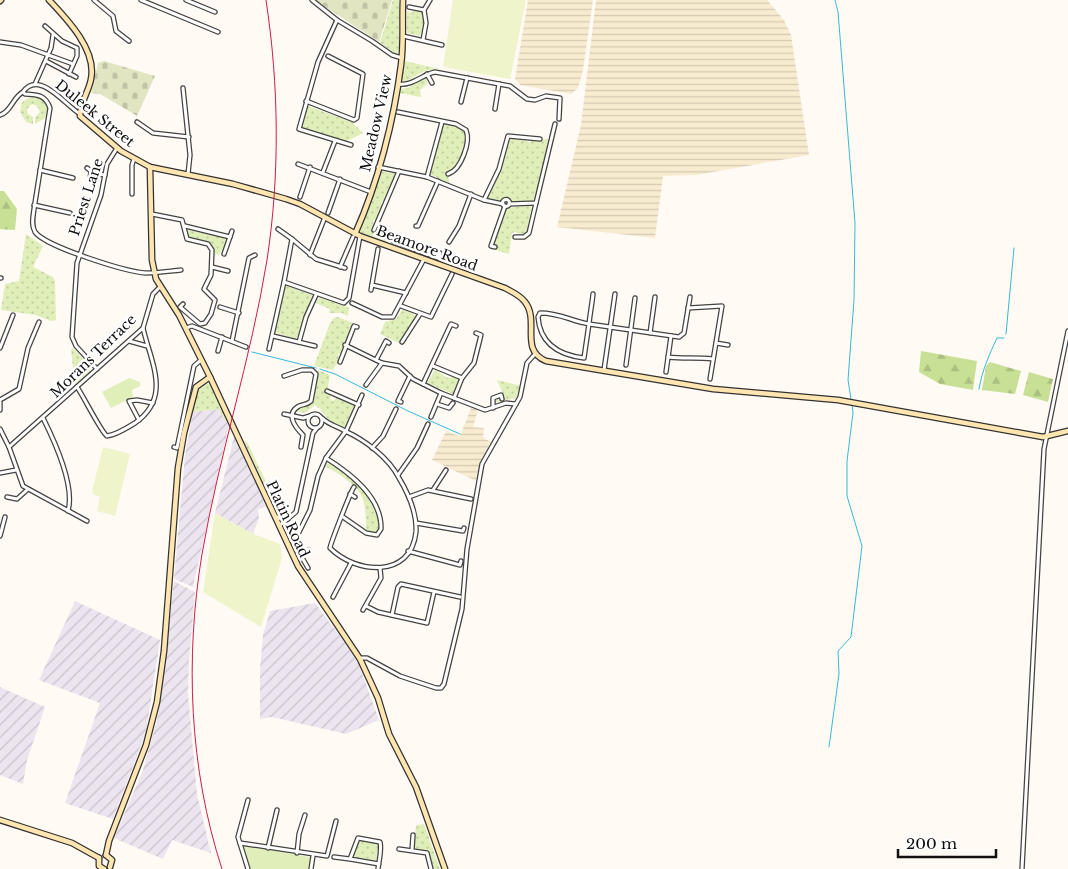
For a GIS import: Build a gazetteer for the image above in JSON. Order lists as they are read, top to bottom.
{
  "streets": {
    "main road": [
      "Duleek Street",
      "Meadow View",
      "Beamore Road",
      "Platin Road"
    ],
    "street": ["Priest Lane", "Morans Terrace"]
  },
  "crossings": [
    ["Duleek Street", "Priest Lane"],
    ["Duleek Street", "Beamore Road"],
    ["Duleek Street", "Platin Road"],
    ["Meadow View", "Beamore Road"],
    ["Priest Lane", "Morans Terrace"],
    ["Beamore Road", "Platin Road"],
    ["Morans Terrace", "Platin Road"]
  ],
  "scale_bar": "200 m"
}
